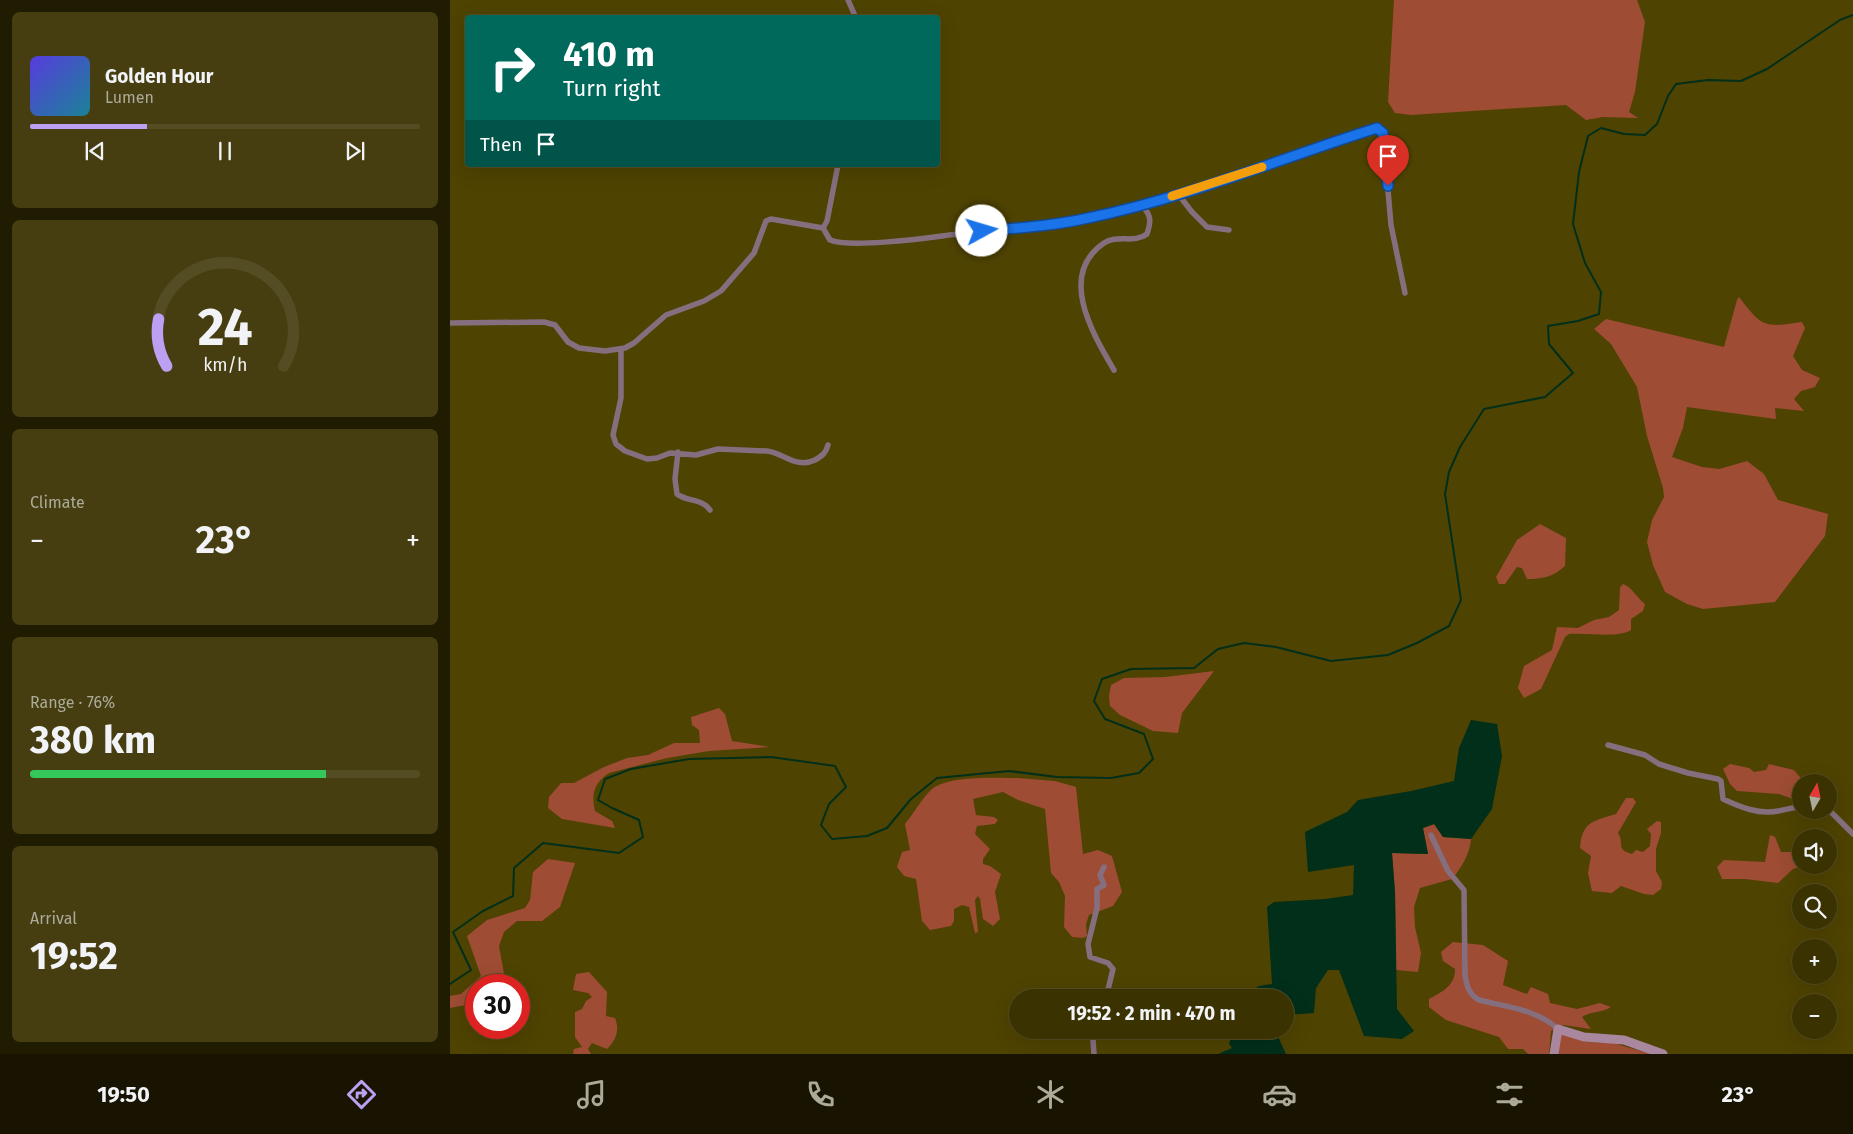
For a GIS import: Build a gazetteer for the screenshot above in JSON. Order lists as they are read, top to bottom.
{
  "north": "top",
  "page": {
    "turn": ["410 m", "Turn right"],
    "song": ["Golden Hour", "Lumen"],
    "then": "Then",
    "tile": [
      "Climate",
      ["Range · 76%", "380 km"],
      ["Arrival", "19:52"]
    ],
    "heat": ["−", "23°", "+"],
    "map_buttons": ["+", "−"],
    "limit": "30",
    "trip": "19:52 · 2 min · 470 m",
    "tabs": ["19:50", "23°"],
    "gauge": ["24", "km/h"]
  }
}
